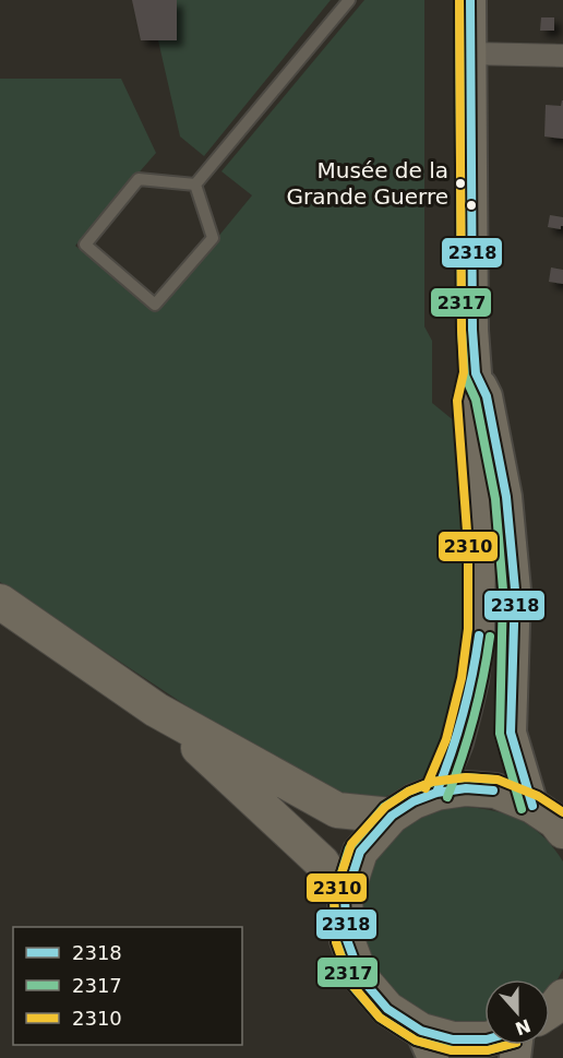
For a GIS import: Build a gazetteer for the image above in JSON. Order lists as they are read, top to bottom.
{
  "places": ["Musée de la Grande Guerre"],
  "lines": ["transit line 2318", "transit line 2317", "transit line 2310"],
  "legend": ["2318", "2317", "2310"],
  "north": "bottom"
}
